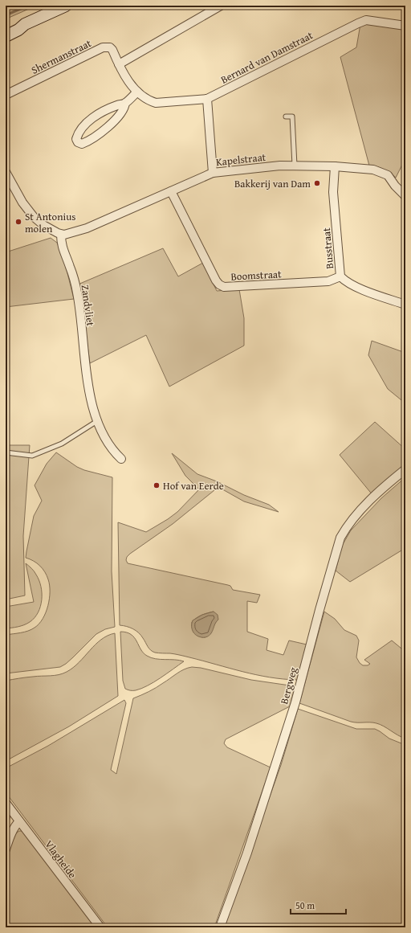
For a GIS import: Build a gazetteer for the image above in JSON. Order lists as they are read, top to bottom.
{
  "streets": {
    "street": [
      "Shermanstraat",
      "Bernard van Damstraat",
      "Kapelstraat",
      "Busstraat",
      "Boomstraat",
      "Zandvliet",
      "Bergweg",
      "Vlagheide"
    ]
  },
  "crossings": [
    ["Kapelstraat", "Busstraat"],
    ["Kapelstraat", "Boomstraat"],
    ["Kapelstraat", "Zandvliet"],
    ["Busstraat", "Boomstraat"]
  ],
  "places": ["Bakkerij van Dam", "St Antonius molen", "Hof van Eerde"],
  "scale_bar": "50 m"
}
